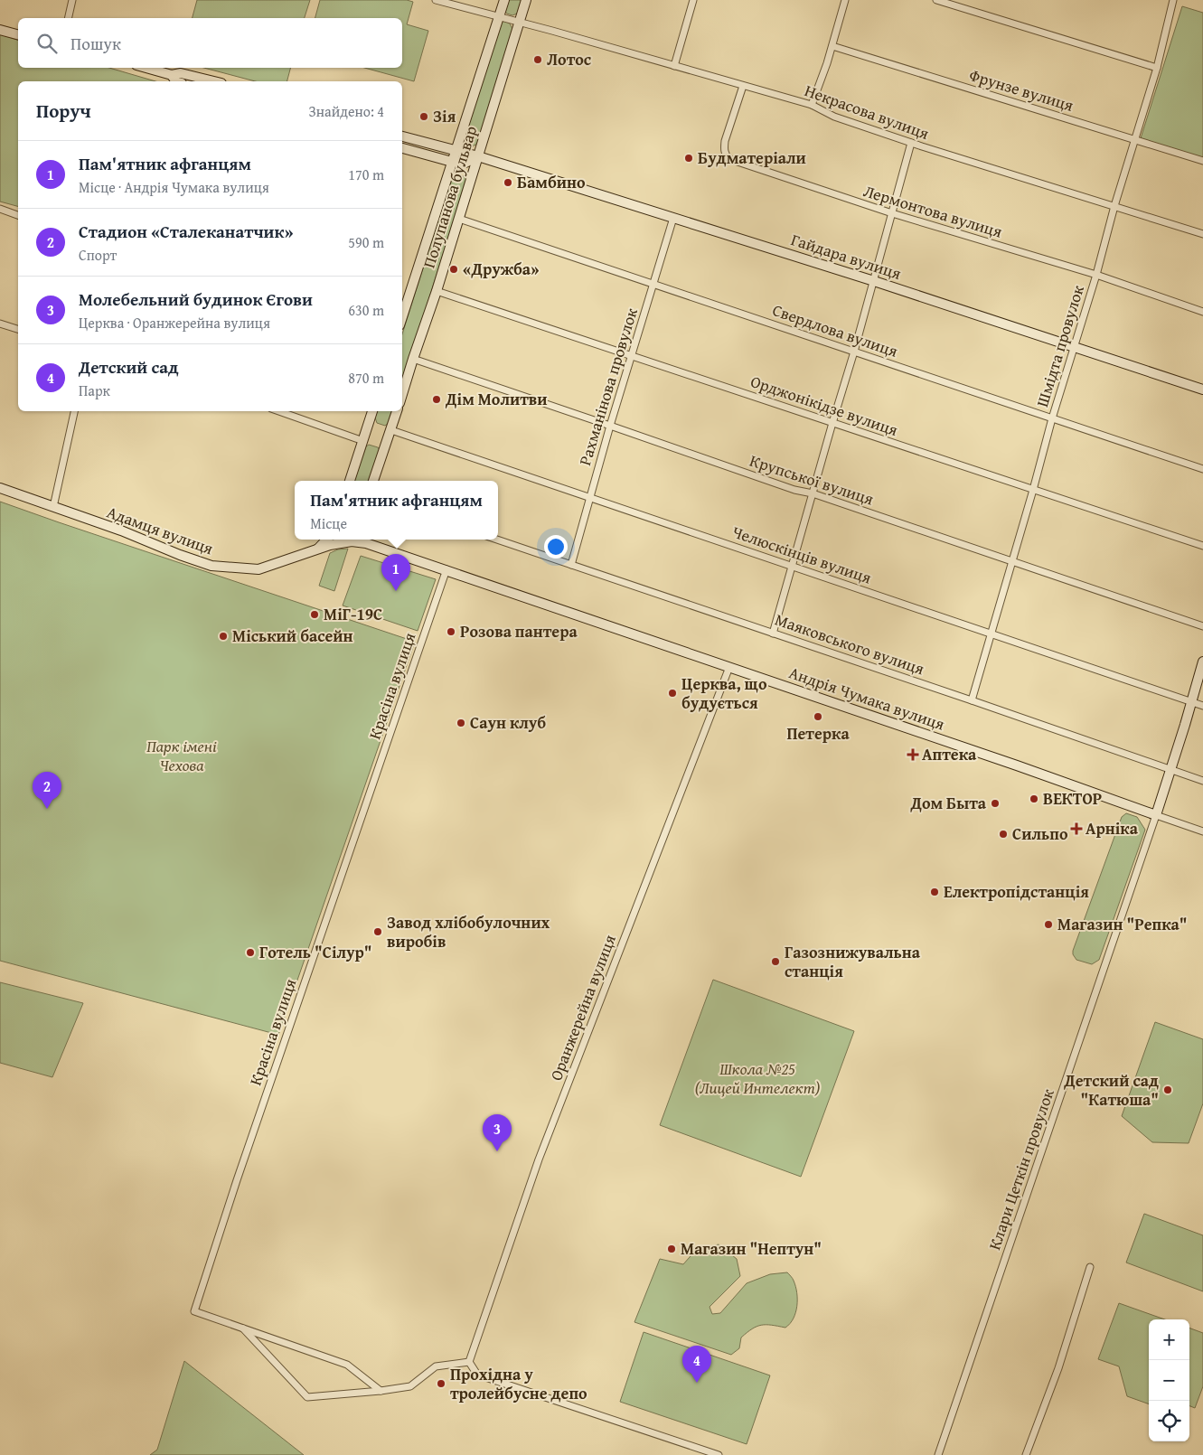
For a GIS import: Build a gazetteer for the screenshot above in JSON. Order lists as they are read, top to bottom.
{
  "streets": {
    "street": [
      "Фрунзе вулиця",
      "Некрасова вулиця",
      "Полупанова бульвар",
      "Лермонтова вулиця",
      "Гайдара вулиця",
      "Свердлова вулиця",
      "Шмідта провулок",
      "Рахманінова провулок",
      "Орджонікідзе вулиця",
      "Крупської вулиця",
      "Адамця вулиця",
      "Челюскінців вулиця",
      "Маяковського вулиця",
      "Красіна вулиця",
      "Андрія Чумака вулиця",
      "Оранжерейна вулиця",
      "Клари Цеткін провулок"
    ]
  },
  "crossings": [
    ["Фрунзе вулиця", "Шмідта провулок"],
    ["Некрасова вулиця", "Полупанова бульвар"],
    ["Некрасова вулиця", "Лермонтова вулиця"],
    ["Некрасова вулиця", "Шмідта провулок"],
    ["Полупанова бульвар", "Гайдара вулиця"],
    ["Полупанова бульвар", "Свердлова вулиця"],
    ["Полупанова бульвар", "Орджонікідзе вулиця"],
    ["Полупанова бульвар", "Крупської вулиця"],
    ["Лермонтова вулиця", "Шмідта провулок"],
    ["Гайдара вулиця", "Шмідта провулок"],
    ["Гайдара вулиця", "Рахманінова провулок"],
    ["Свердлова вулиця", "Шмідта провулок"],
    ["Свердлова вулиця", "Рахманінова провулок"],
    ["Шмідта провулок", "Орджонікідзе вулиця"],
    ["Шмідта провулок", "Крупської вулиця"],
    ["Шмідта провулок", "Челюскінців вулиця"],
    ["Шмідта провулок", "Маяковського вулиця"],
    ["Рахманінова провулок", "Орджонікідзе вулиця"],
    ["Рахманінова провулок", "Крупської вулиця"],
    ["Рахманінова провулок", "Челюскінців вулиця"],
    ["Рахманінова провулок", "Маяковського вулиця"],
    ["Адамця вулиця", "Андрія Чумака вулиця"],
    ["Красіна вулиця", "Андрія Чумака вулиця"],
    ["Андрія Чумака вулиця", "Оранжерейна вулиця"],
    ["Андрія Чумака вулиця", "Клари Цеткін провулок"]
  ],
  "parks": ["Парк імені Чехова", "Школа №25 (Лицей Интелект)"],
  "places": {
    "other": [
      "Лотос",
      "Зія",
      "Будматеріали",
      "Бамбино",
      "«Дружба»",
      "Дім Молитви",
      "МіГ-19С",
      "Розова пантера",
      "Міський басейн",
      "Церква, що будується",
      "Петерка",
      "Саун клуб",
      "ВЕКТОР",
      "Дом Быта",
      "Сильпо",
      "Електропідстанція",
      "Магазин \"Репка\"",
      "Завод хлібобулочних виробів",
      "Готель \"Сілур\"",
      "Газознижувальна станція",
      "Детский сад \"Катюша\"",
      "Магазин \"Нептун\"",
      "Прохідна у тролейбусне депо"
    ],
    "health": ["Аптека", "Арніка"]
  },
  "page": {
    "search": "Пошук",
    "heading": ["Поруч", "Знайдено: 4"],
    "list": [
      {
        "mark": "1",
        "name": "Пам'ятник афганцям",
        "note": "Місце · Андрія Чумака вулиця",
        "value": "170 m"
      },
      {
        "mark": "2",
        "name": "Стадион «Сталеканатчик»",
        "note": "Спорт",
        "value": "590 m"
      },
      {
        "mark": "3",
        "name": "Молебельний будинок Єгови",
        "note": "Церква · Оранжерейна вулиця",
        "value": "630 m"
      },
      {
        "mark": "4",
        "name": "Детский сад",
        "note": "Парк",
        "value": "870 m"
      }
    ],
    "popup": ["Пам'ятник афганцям", "Місце"],
    "pins": [
      "1",
      "2",
      "3",
      "4"
    ],
    "map_buttons": ["+", "−"]
  }
}
